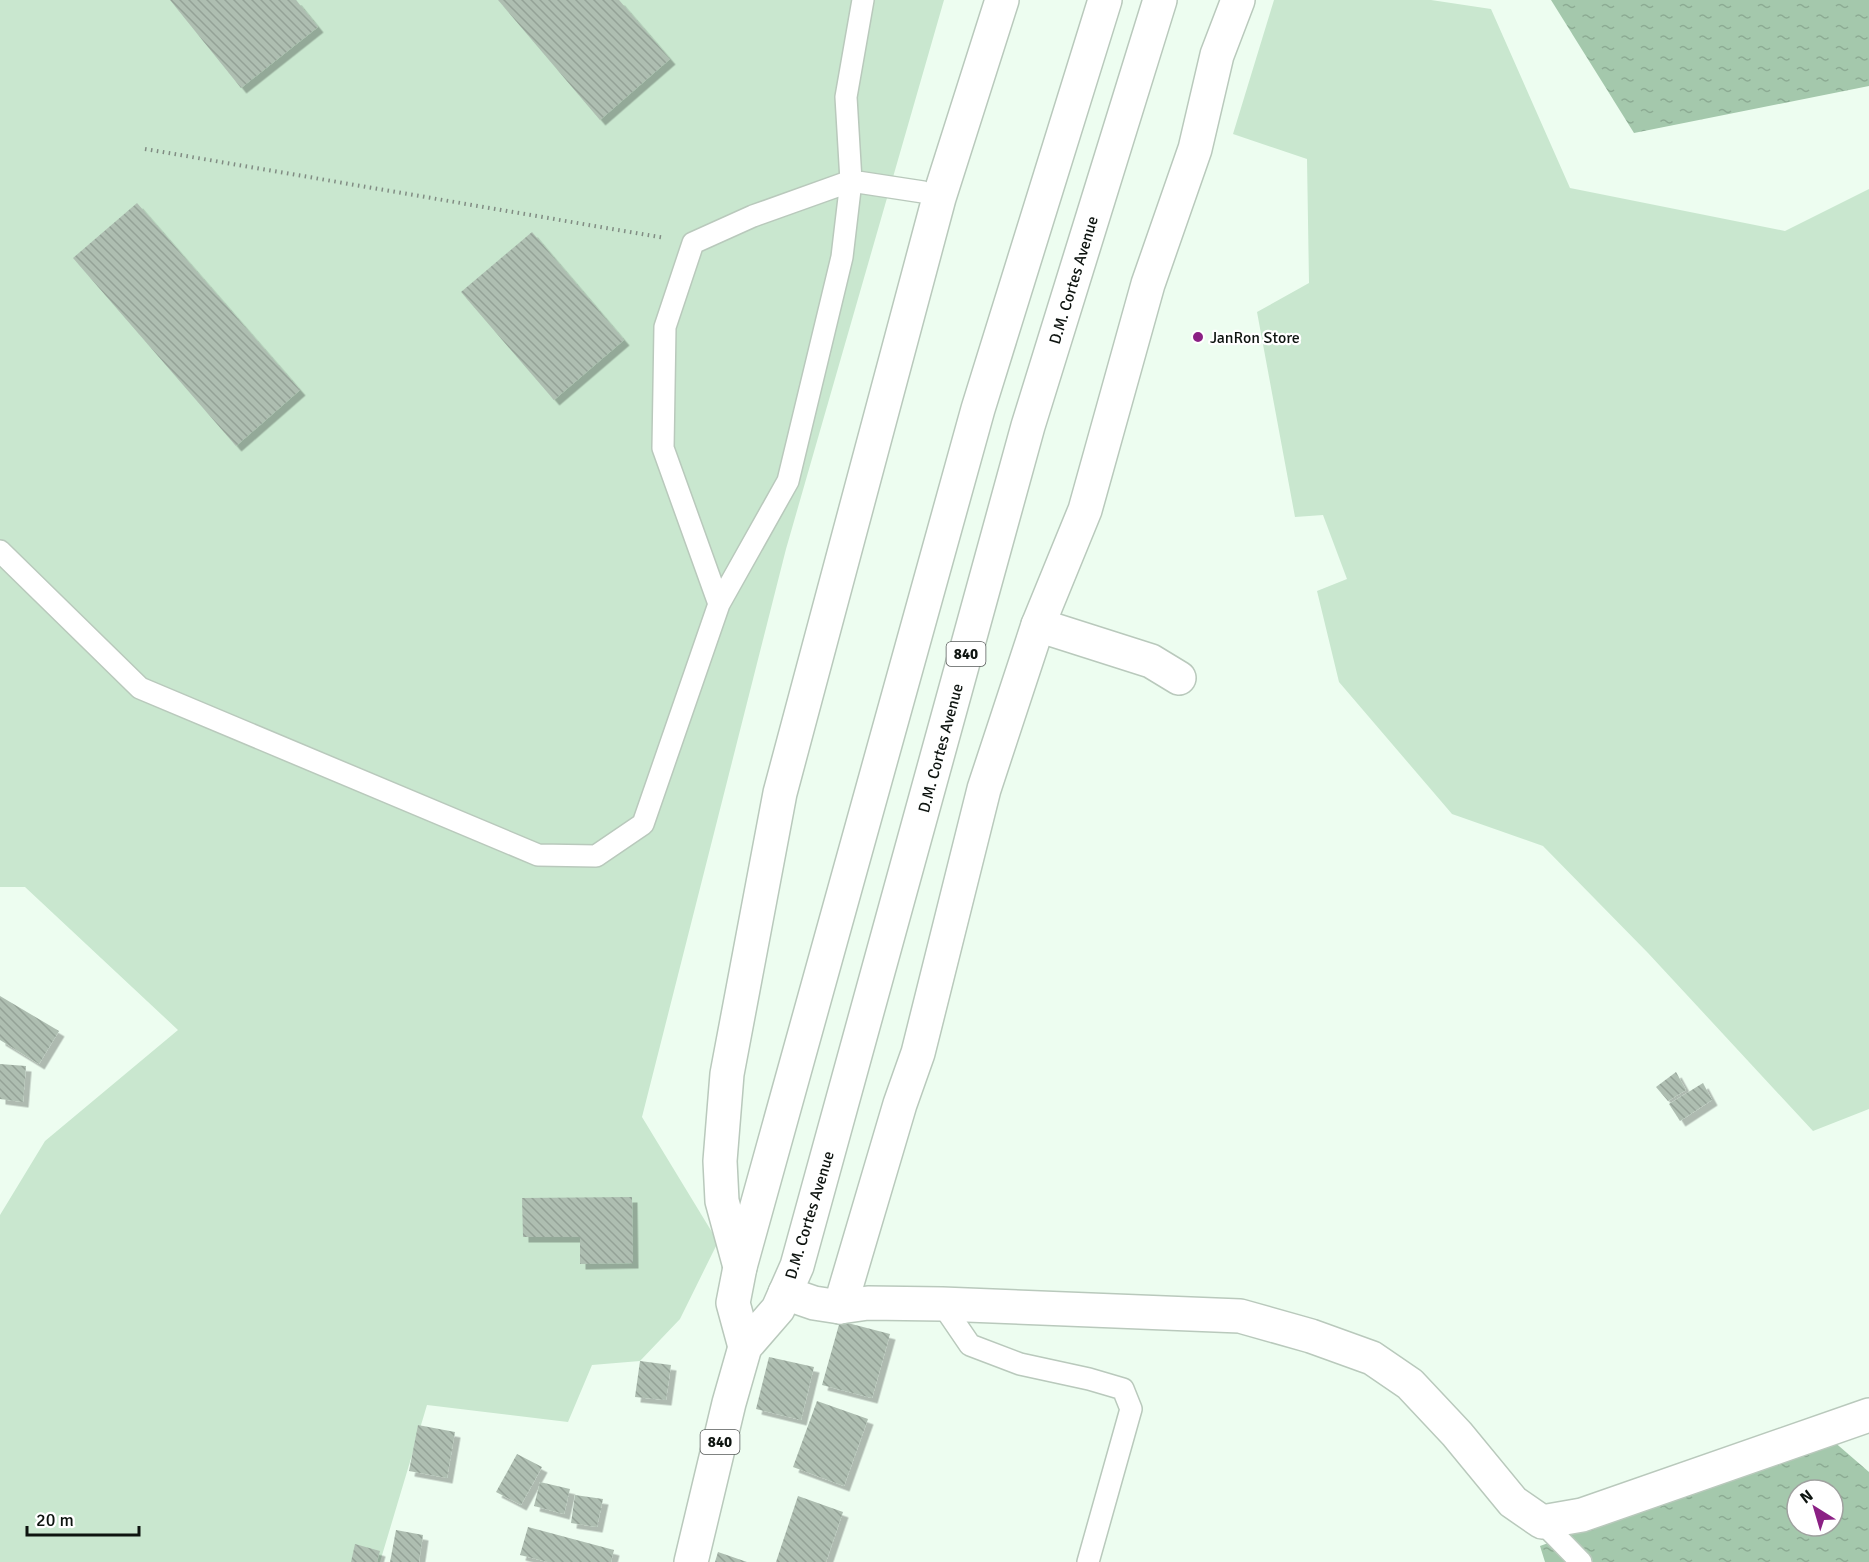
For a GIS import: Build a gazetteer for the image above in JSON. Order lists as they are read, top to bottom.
{
  "streets": {
    "main road": ["D.M. Cortes Avenue", "840"]
  },
  "places": ["JanRon Store"],
  "scale_bar": "20 m",
  "north": "top left"
}
